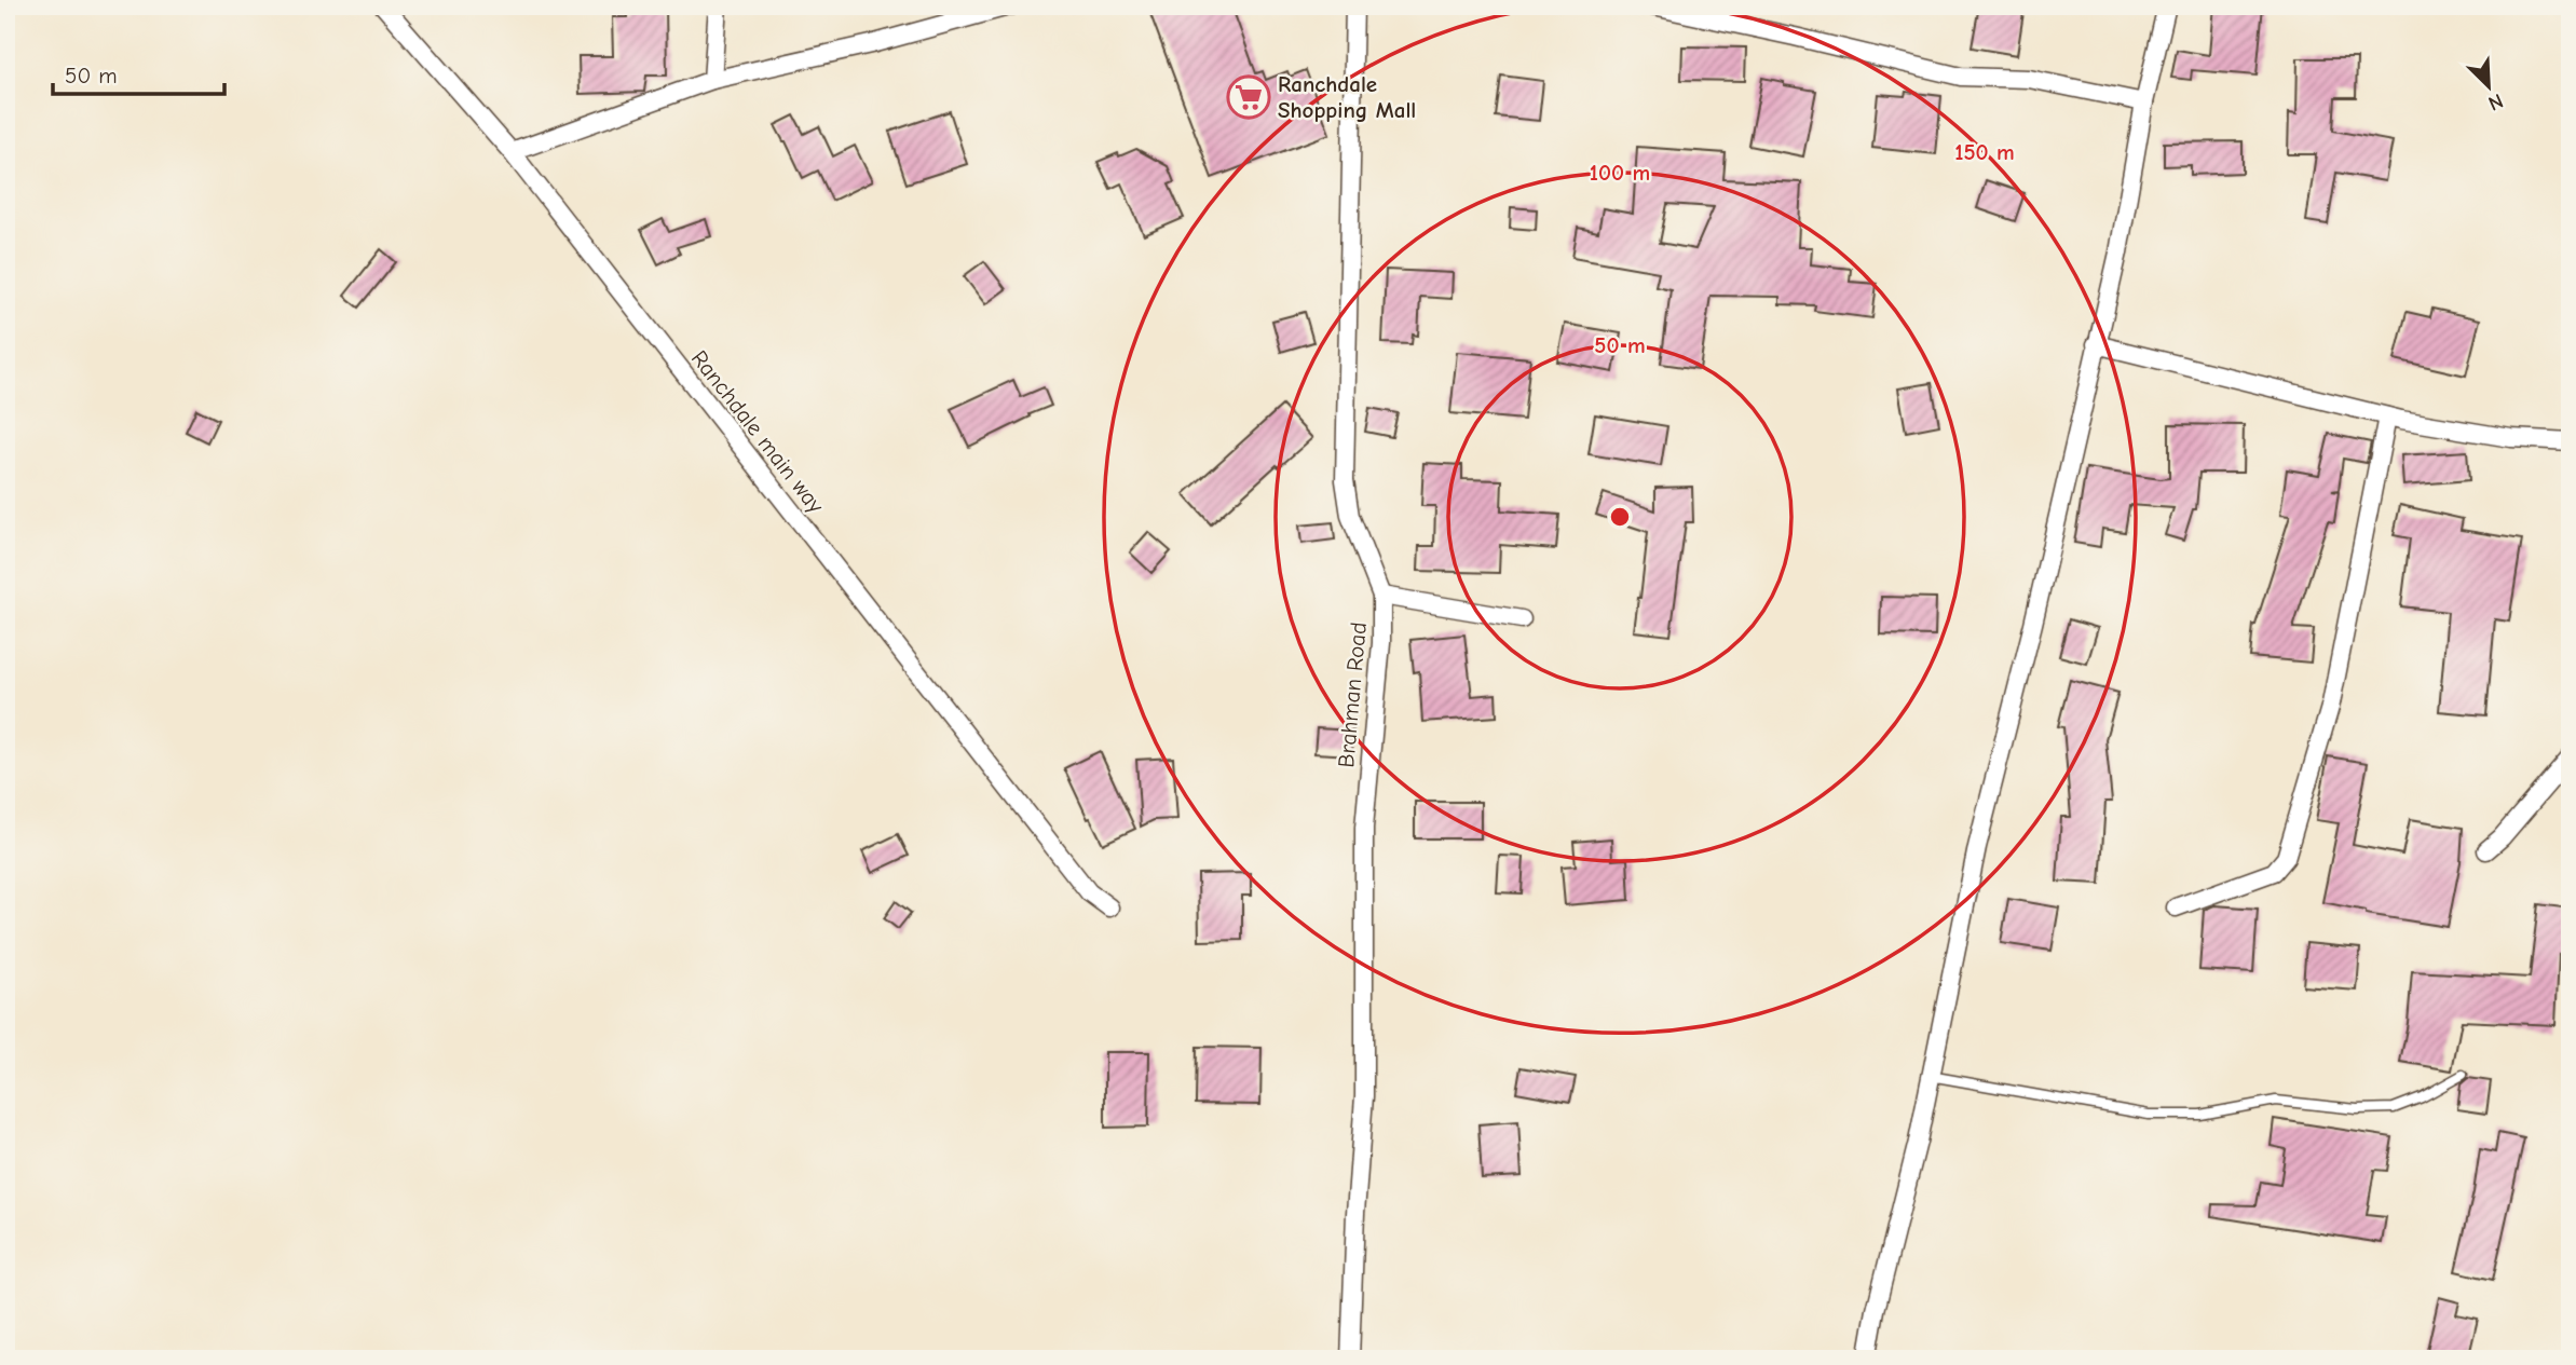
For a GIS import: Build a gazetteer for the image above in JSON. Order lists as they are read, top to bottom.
{
  "streets": {
    "street": ["Ranchdale main way", "Brahman Road"]
  },
  "places": {
    "supermarket": ["Ranchdale Shopping Mall"]
  },
  "scale_bar": "50 m",
  "north": "bottom right",
  "rings": ["150 m", "100 m", "50 m"]
}
